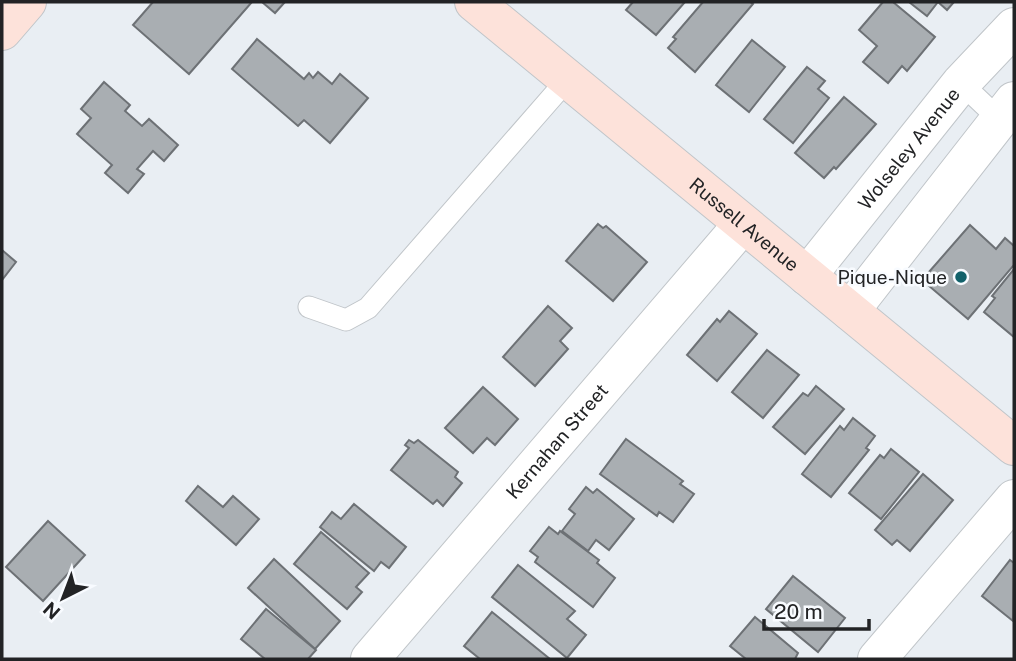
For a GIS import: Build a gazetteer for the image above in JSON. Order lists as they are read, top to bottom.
{
  "streets": {
    "street": ["Wolseley Avenue", "Russell Avenue", "Kernahan Street"]
  },
  "crossings": [
    ["Wolseley Avenue", "Russell Avenue"],
    ["Russell Avenue", "Kernahan Street"]
  ],
  "places": ["Pique-Nique"],
  "scale_bar": "20 m",
  "north": "bottom left"
}
